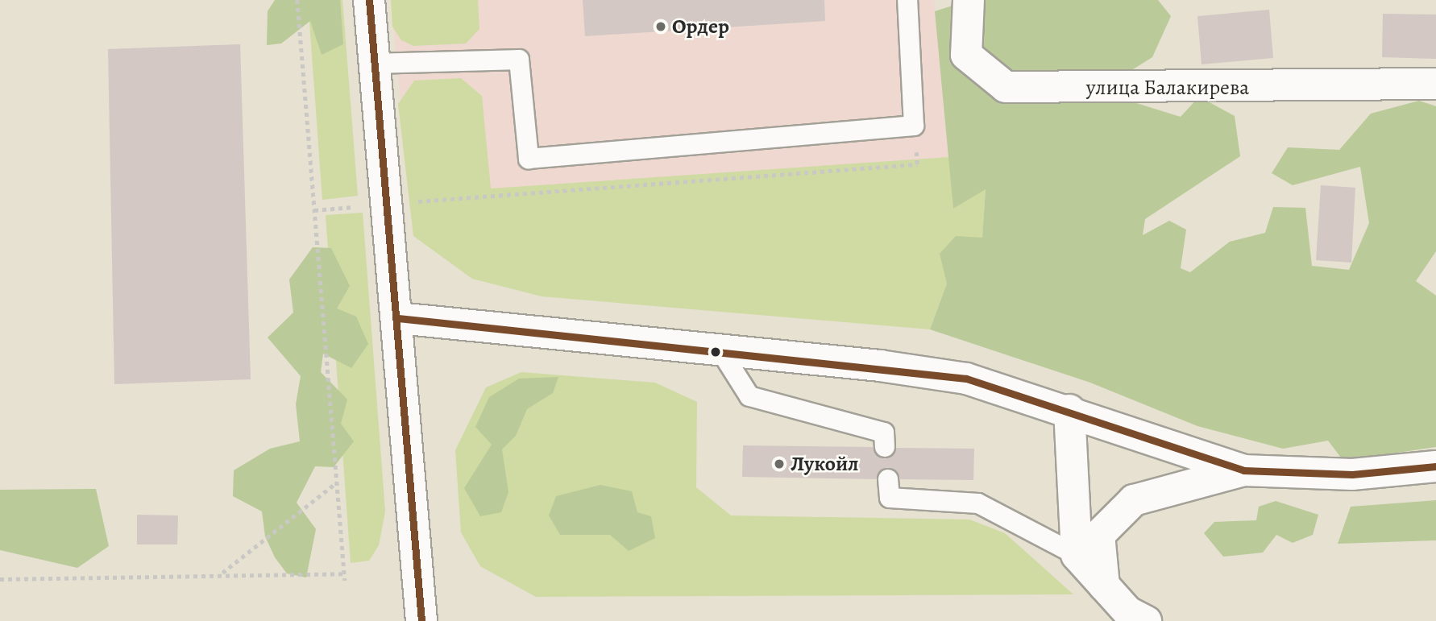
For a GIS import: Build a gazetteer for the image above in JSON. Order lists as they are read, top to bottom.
{
  "streets": {
    "street": ["улица Балакирева"]
  },
  "places": ["Ордер", "Лукойл"]
}
